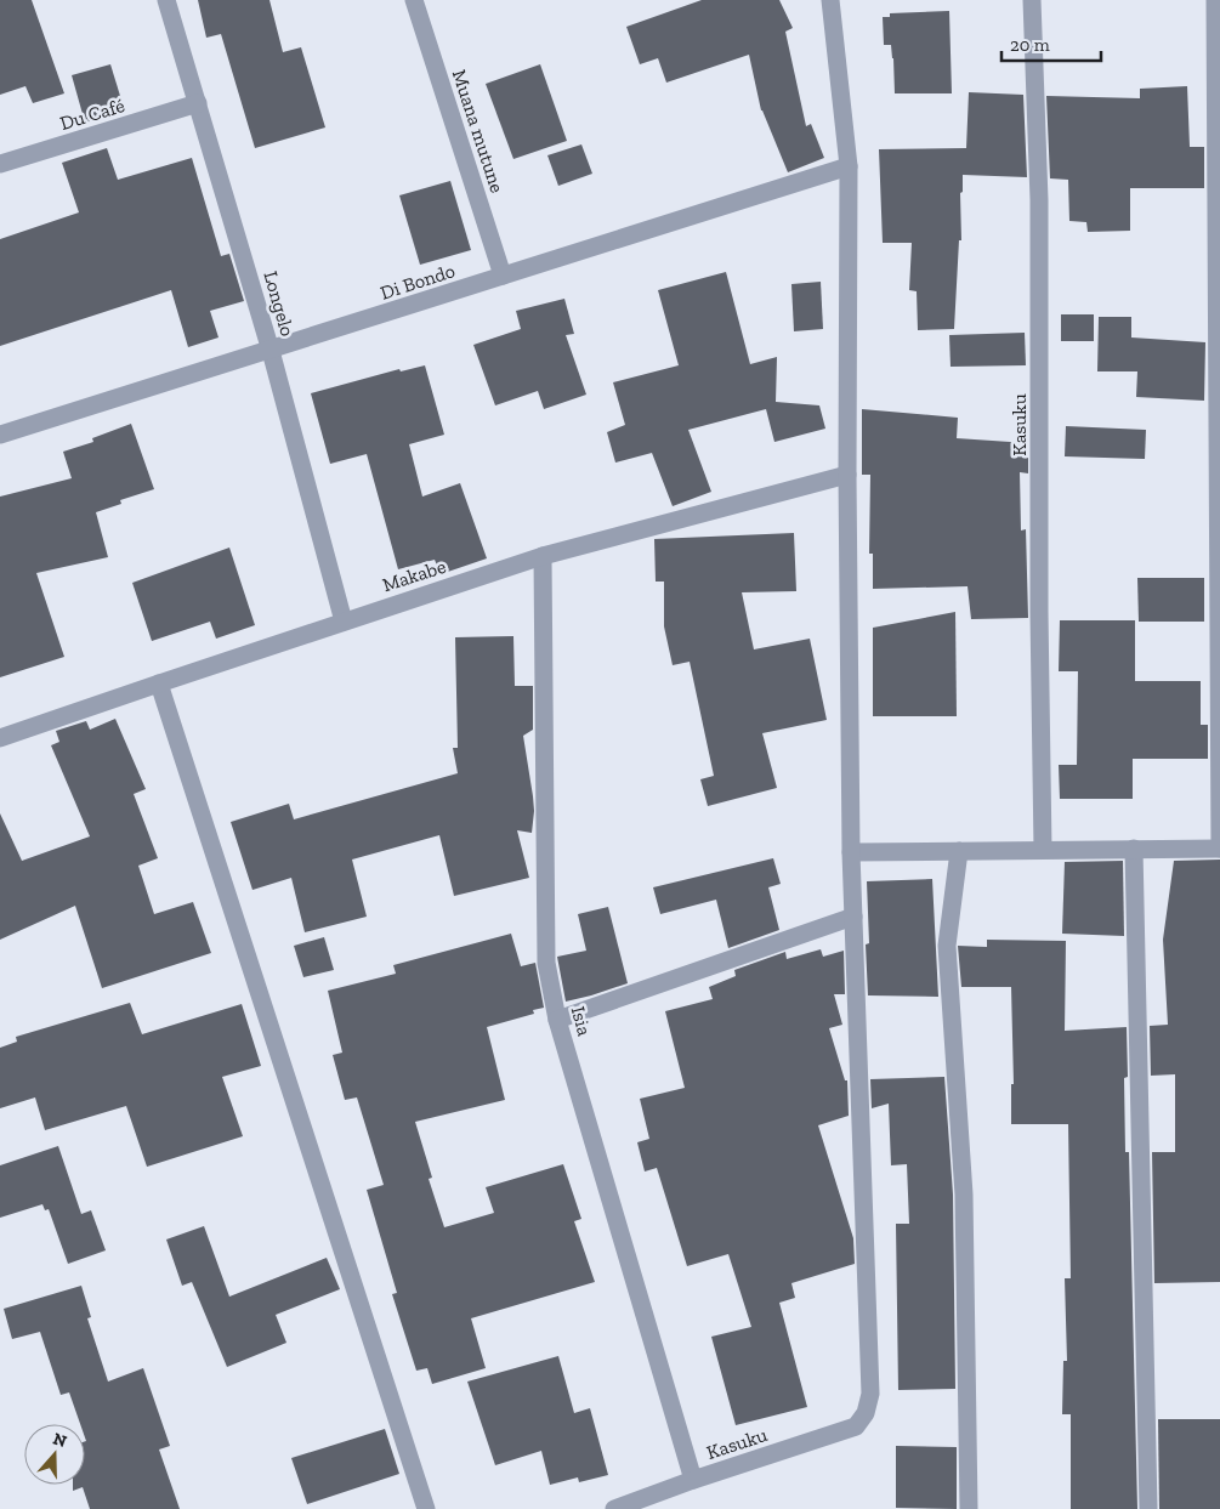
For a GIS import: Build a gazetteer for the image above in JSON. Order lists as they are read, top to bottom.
{
  "streets": {
    "street": [
      "Du Café",
      "Muana mutune",
      "Di Bondo",
      "Longelo",
      "Kasuku",
      "Makabe",
      "Isia"
    ]
  },
  "crossings": [
    ["Du Café", "Longelo"],
    ["Muana mutune", "Di Bondo"],
    ["Di Bondo", "Longelo"],
    ["Longelo", "Makabe"],
    ["Kasuku", "Isia"],
    ["Makabe", "Isia"]
  ],
  "scale_bar": "20 m",
  "north": "top"
}
